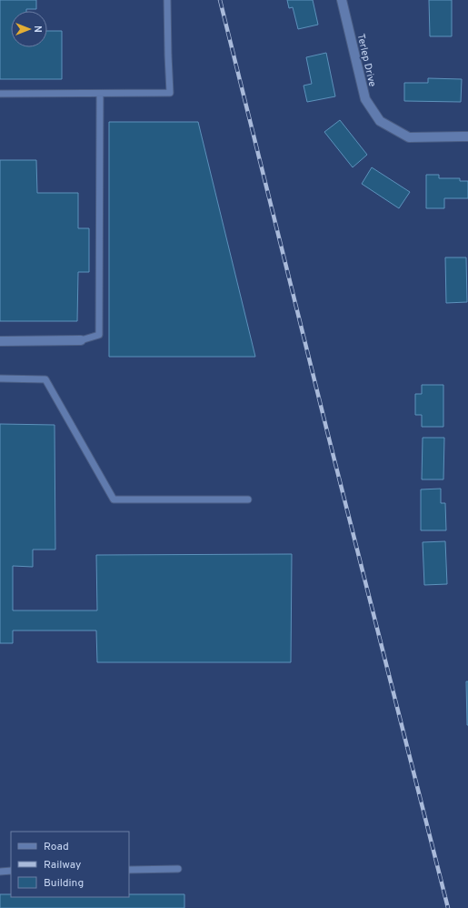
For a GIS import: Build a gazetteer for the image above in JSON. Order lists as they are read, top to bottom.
{
  "streets": {
    "street": ["Terlep Drive"]
  },
  "legend": ["Road", "Railway", "Building"],
  "north": "right"
}
